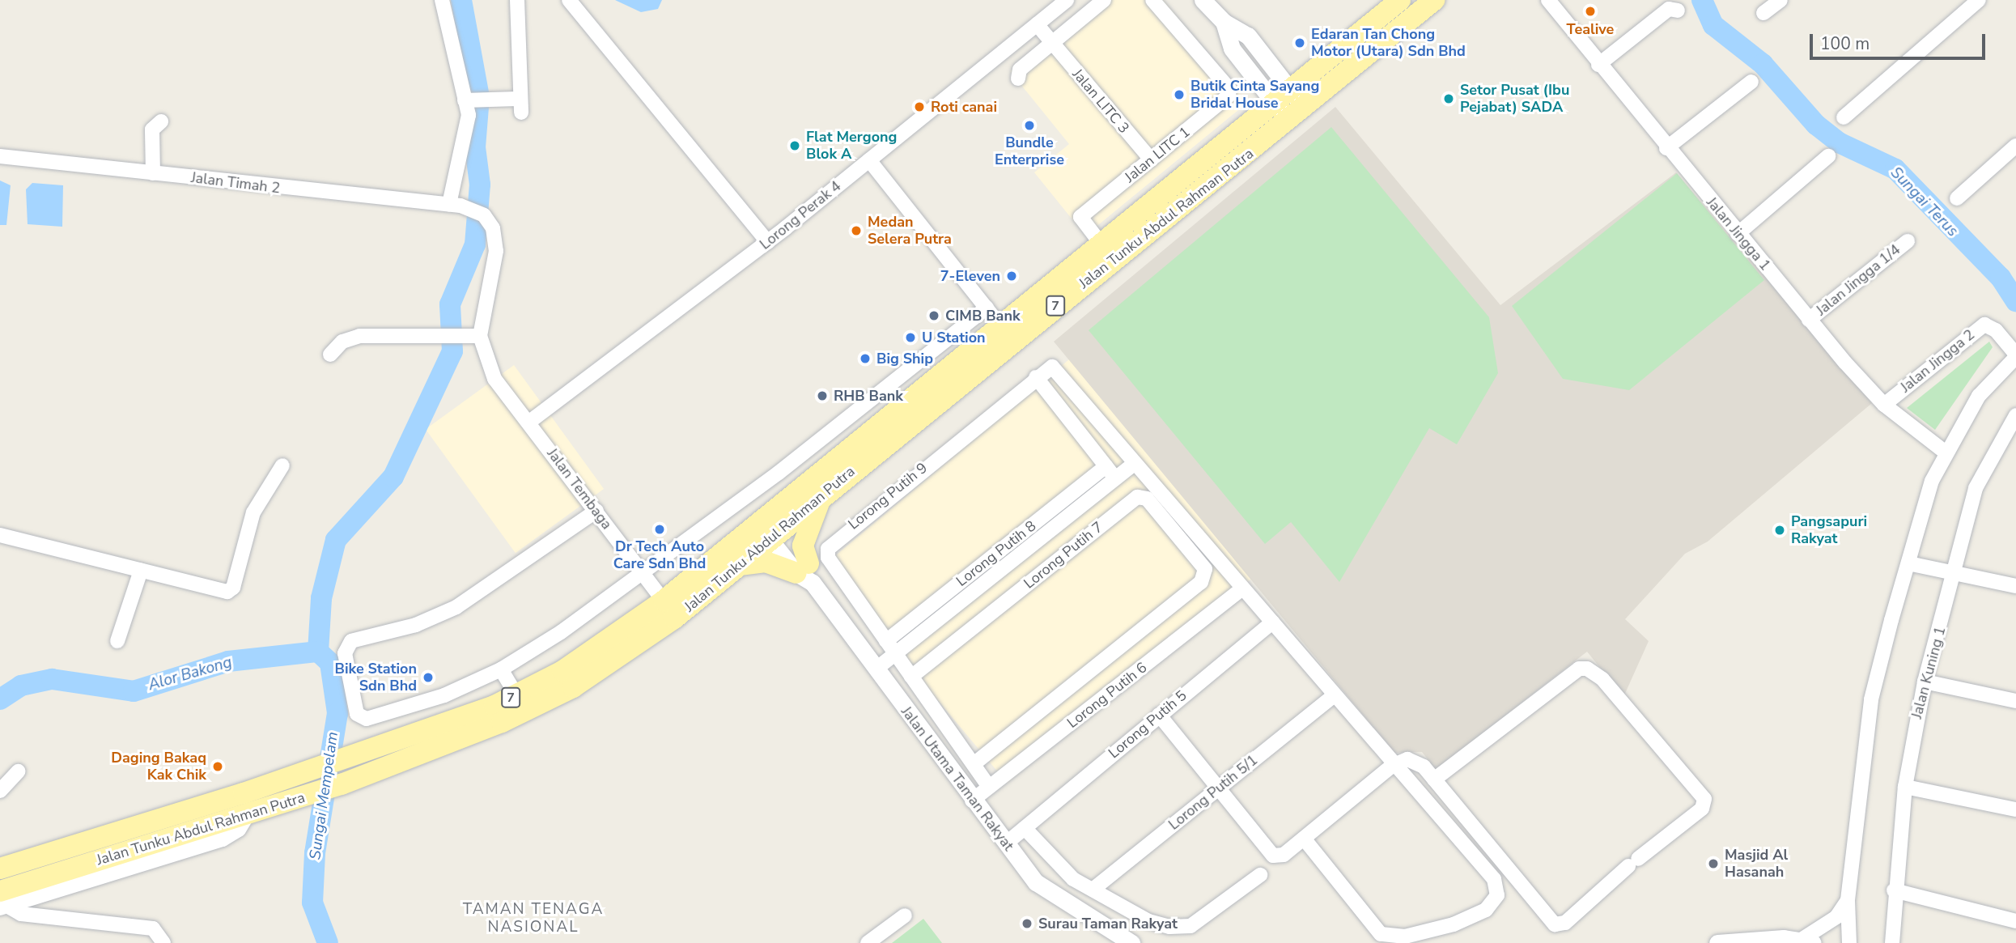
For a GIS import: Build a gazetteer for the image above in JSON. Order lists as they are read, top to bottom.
{
  "streets": {
    "main road": ["Jalan Tunku Abdul Rahman Putra", "7"],
    "street": [
      "Jalan LITC 3",
      "Jalan LITC 1",
      "Jalan Timah 2",
      "Lorong Perak 4",
      "Jalan Jingga 1",
      "Jalan Jingga 1/4",
      "Jalan Jingga 2",
      "Jalan Tembaga",
      "Lorong Putih 9",
      "Lorong Putih 8",
      "Lorong Putih 7",
      "Jalan Kuning 1",
      "Lorong Putih 6",
      "Lorong Putih 5",
      "Jalan Utama Taman Rakyat",
      "Lorong Putih 5/1"
    ]
  },
  "crossings": [
    ["Jalan LITC 3", "Jalan LITC 1"],
    ["Jalan LITC 3", "Lorong Perak 4"],
    ["Jalan LITC 1", "Jalan Tunku Abdul Rahman Putra"],
    ["Jalan Timah 2", "Jalan Tembaga"],
    ["Lorong Perak 4", "Jalan Tembaga"],
    ["Jalan Tunku Abdul Rahman Putra", "Jalan Tembaga"],
    ["Jalan Tunku Abdul Rahman Putra", "Jalan Utama Taman Rakyat"],
    ["Jalan Jingga 1", "Jalan Jingga 1/4"],
    ["Jalan Jingga 1", "Jalan Jingga 2"],
    ["Lorong Putih 9", "Lorong Putih 8"],
    ["Lorong Putih 9", "Lorong Putih 7"],
    ["Lorong Putih 9", "Lorong Putih 6"],
    ["Lorong Putih 7", "Lorong Putih 6"],
    ["Lorong Putih 6", "Jalan Utama Taman Rakyat"],
    ["Lorong Putih 5", "Jalan Utama Taman Rakyat"]
  ],
  "districts": ["TAMAN TENAGA NASIONAL"],
  "water": ["Sungai Terus", "Alor Bakong", "Sungai Mempelam"],
  "places": [
    "Tealive",
    "Edaran Tan Chong Motor (Utara) Sdn Bhd",
    "Butik Cinta Sayang Bridal House",
    "Setor Pusat (Ibu Pejabat) SADA",
    "Roti canai",
    "Bundle Enterprise",
    "Flat Mergong Blok A",
    "Medan Selera Putra",
    "7-Eleven",
    "CIMB Bank",
    "U Station",
    "Big Ship",
    "RHB Bank",
    "Dr Tech Auto Care Sdn Bhd",
    "Pangsapuri Rakyat",
    "Bike Station Sdn Bhd",
    "Daging Bakaq Kak Chik",
    "Masjid Al Hasanah",
    "Surau Taman Rakyat"
  ],
  "scale_bar": "100 m"
}
